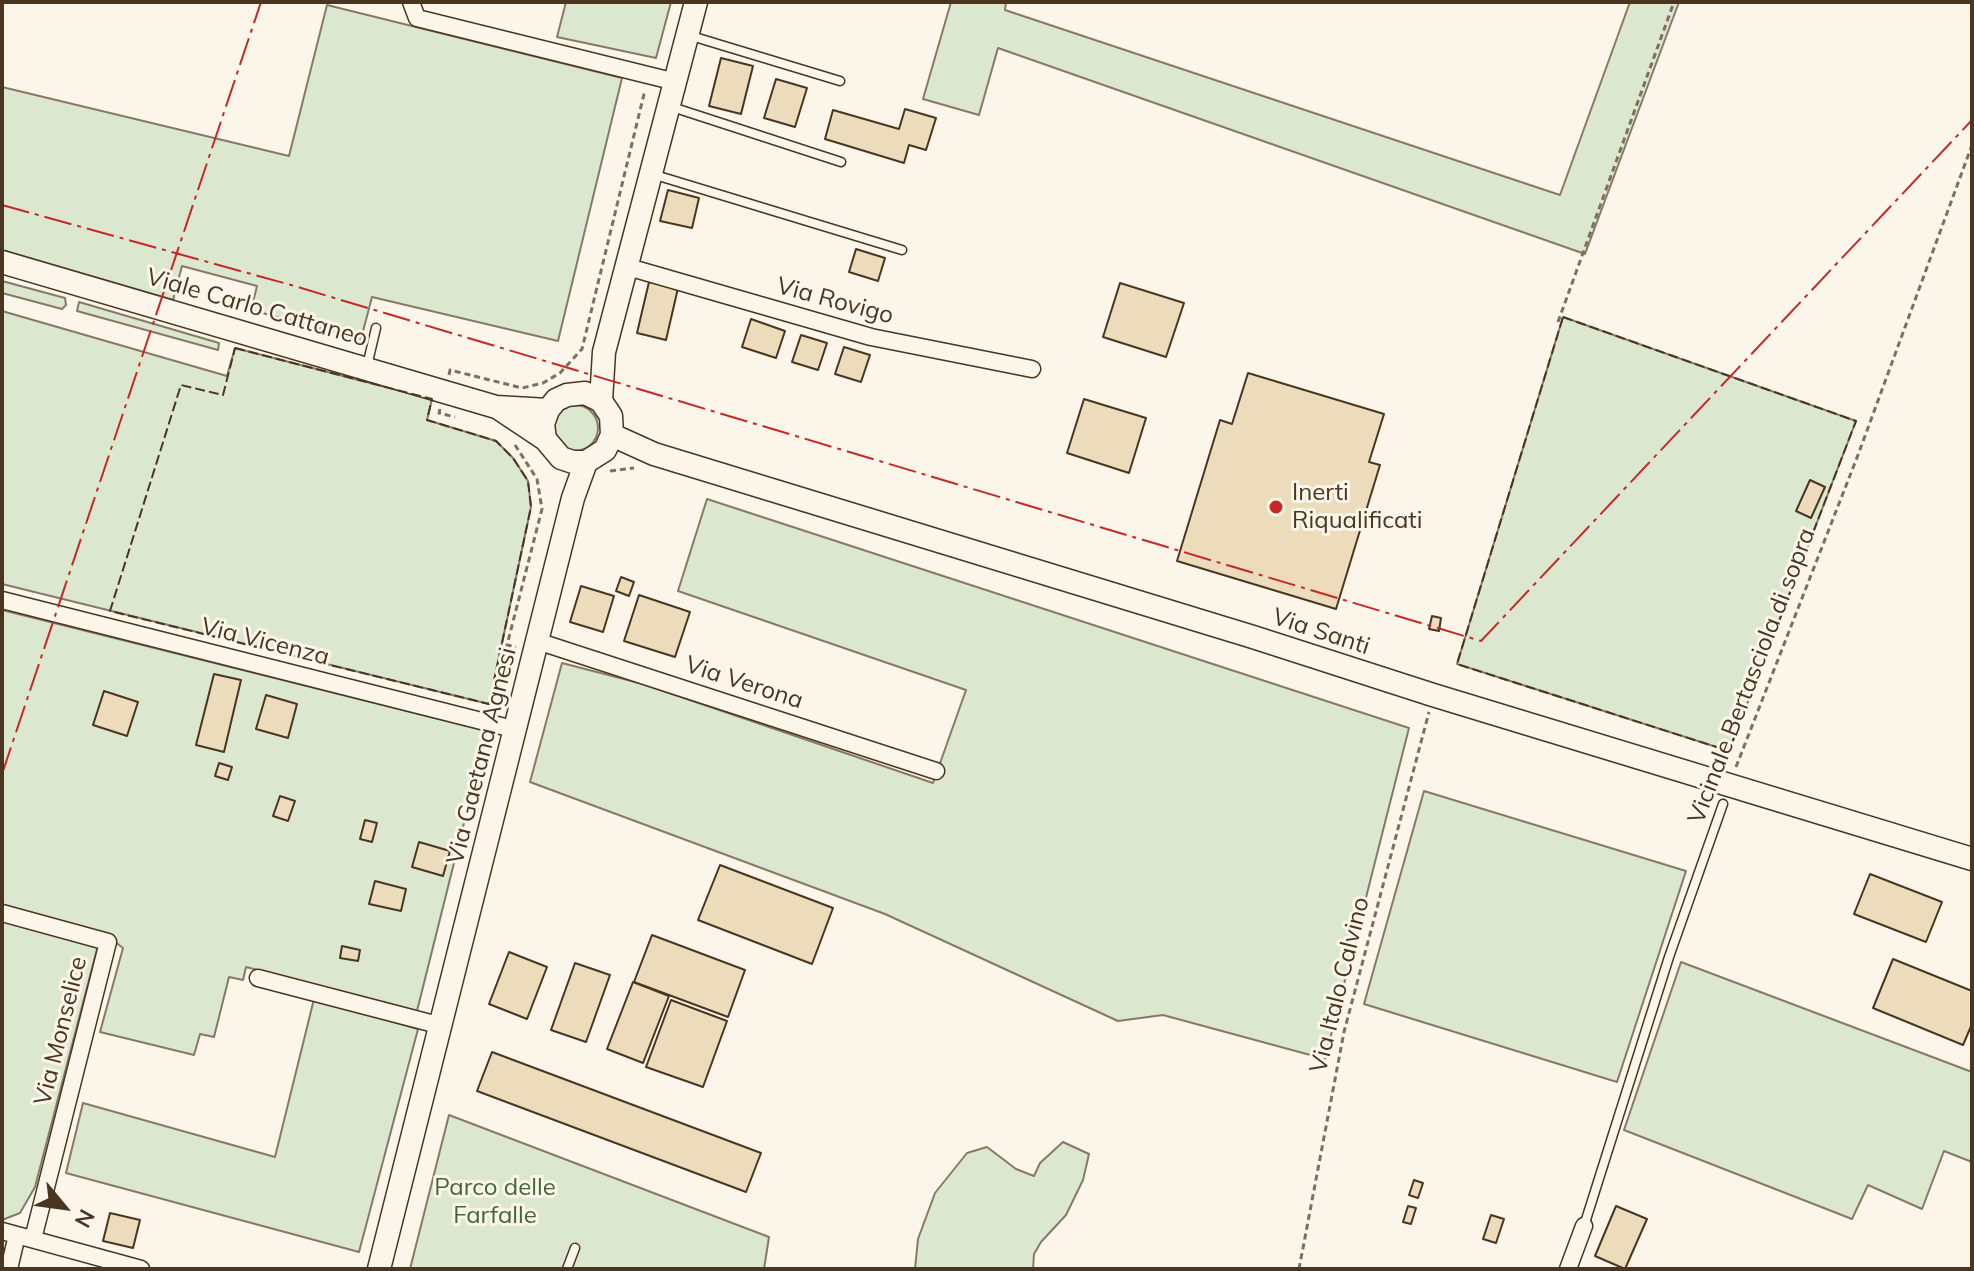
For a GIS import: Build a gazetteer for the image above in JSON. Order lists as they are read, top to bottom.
{
  "streets": {
    "street": [
      "Via Rovigo",
      "Viale Carlo Cattaneo",
      "Via Santi",
      "Via Vicenza",
      "Via Verona",
      "Via Gaetana Agnesi",
      "Via Monselice"
    ],
    "lane": ["Vicinale Bertasciola di sopra"],
    "path": ["Via Italo Calvino"]
  },
  "crossings": [
    ["Viale Carlo Cattaneo", "Via Santi"],
    ["Viale Carlo Cattaneo", "Via Gaetana Agnesi"],
    ["Via Santi", "Vicinale Bertasciola di sopra"],
    ["Via Santi", "Via Gaetana Agnesi"],
    ["Via Vicenza", "Via Gaetana Agnesi"],
    ["Via Verona", "Via Gaetana Agnesi"]
  ],
  "parks": ["Parco delle Farfalle"],
  "places": ["Inerti Riqualificati"],
  "north": "bottom right"
}
